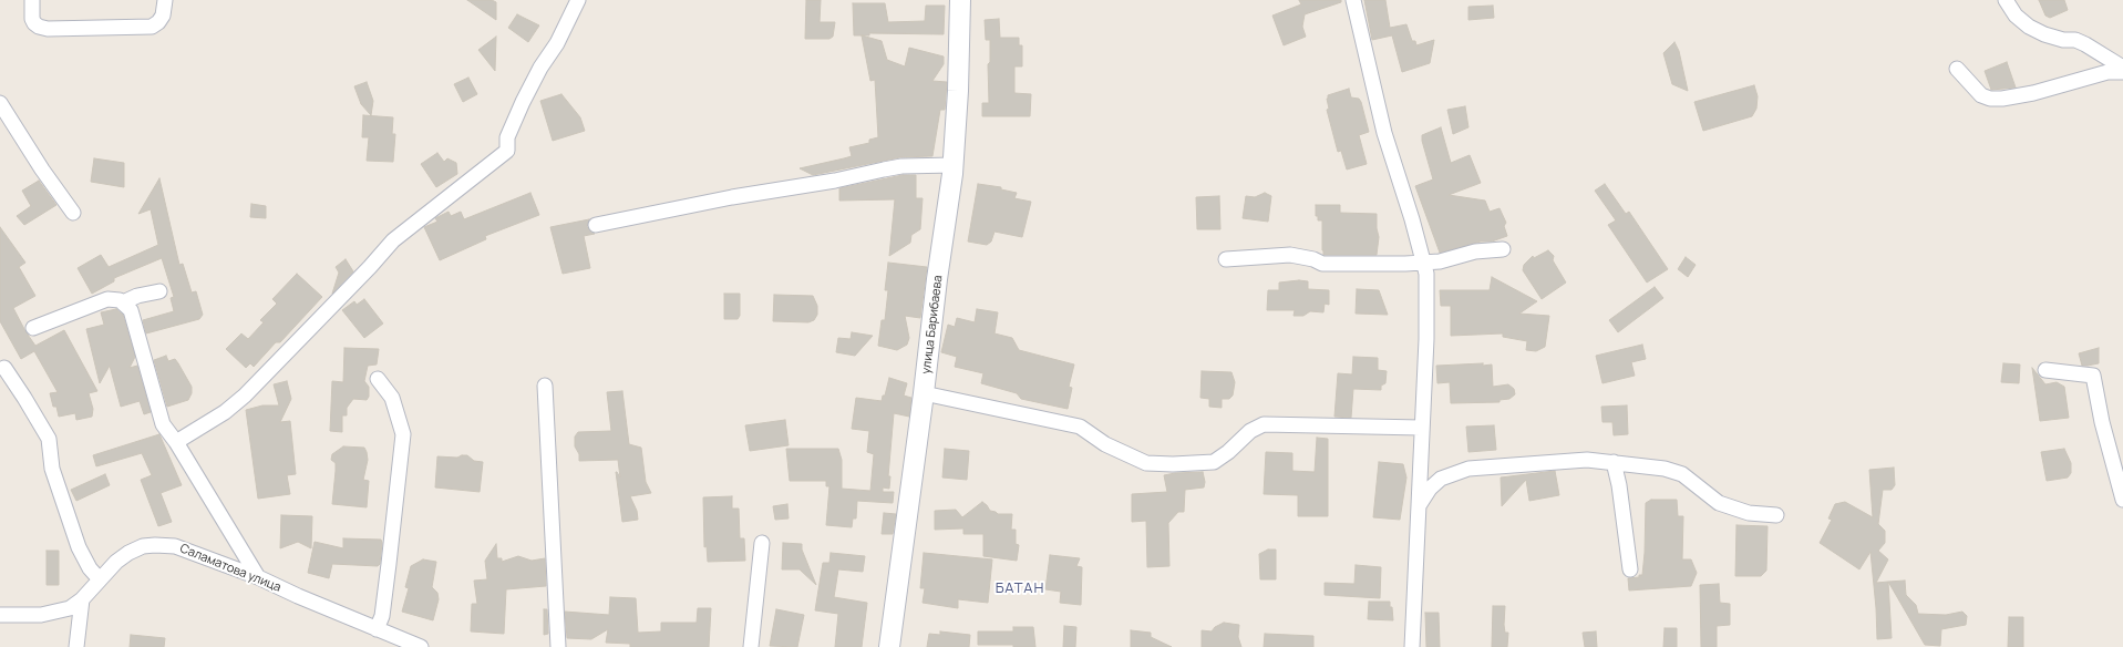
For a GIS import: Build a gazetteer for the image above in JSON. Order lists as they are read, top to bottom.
{
  "streets": {
    "street": ["улица Барибаева", "Саламатова улица"]
  },
  "districts": ["БАТАН"]
}
